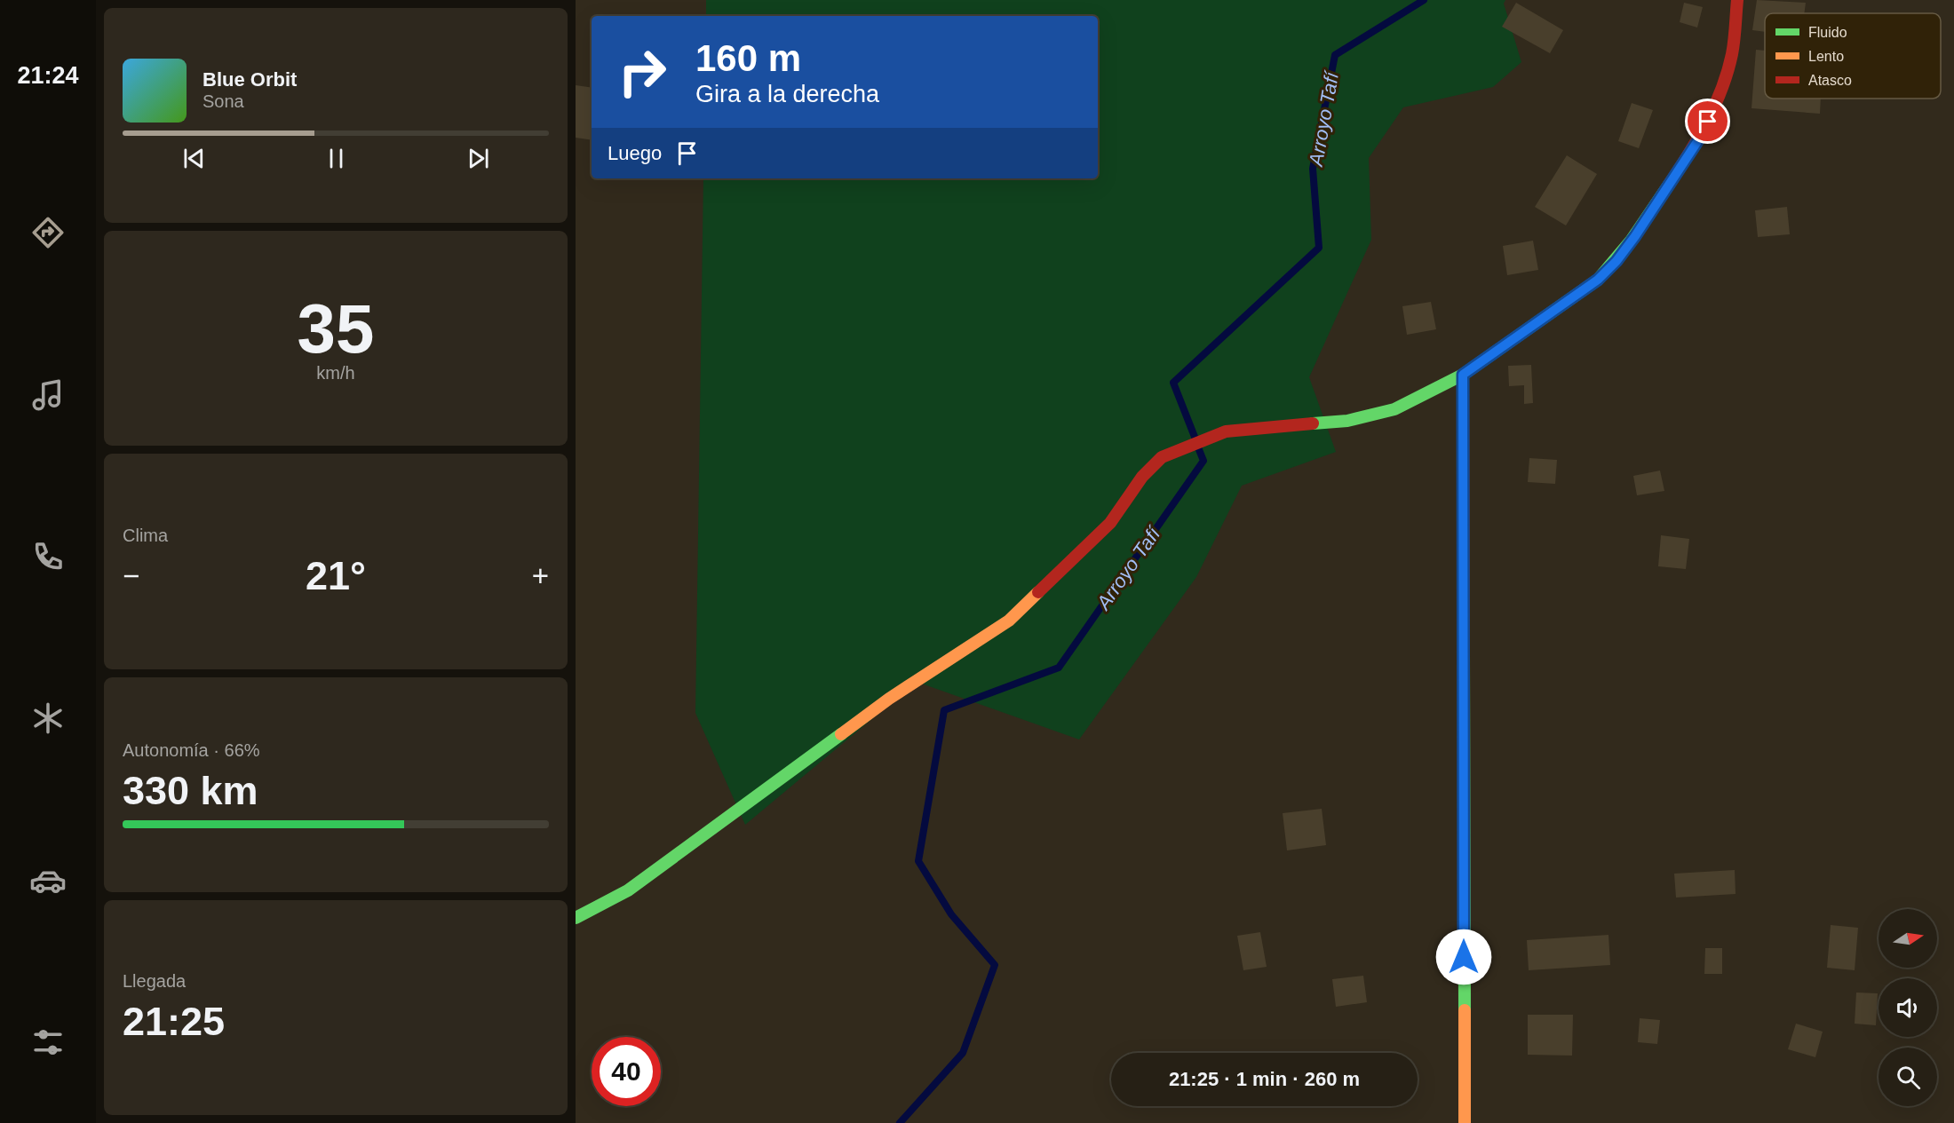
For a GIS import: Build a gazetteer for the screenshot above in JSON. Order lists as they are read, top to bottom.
{
  "water": ["Arroyo Tafí"],
  "legend": ["Fluido", "Lento", "Atasco"],
  "north": "right",
  "page": {
    "tabs": "21:24",
    "turn": ["160 m", "Gira a la derecha"],
    "song": ["Blue Orbit", "Sona"],
    "then": "Luego",
    "tile": [
      ["35", "km/h"],
      "Clima",
      ["Autonomía · 66%", "330 km"],
      ["Llegada", "21:25"]
    ],
    "heat": ["−", "21°", "+"],
    "limit": "40",
    "trip": "21:25 · 1 min · 260 m"
  }
}
